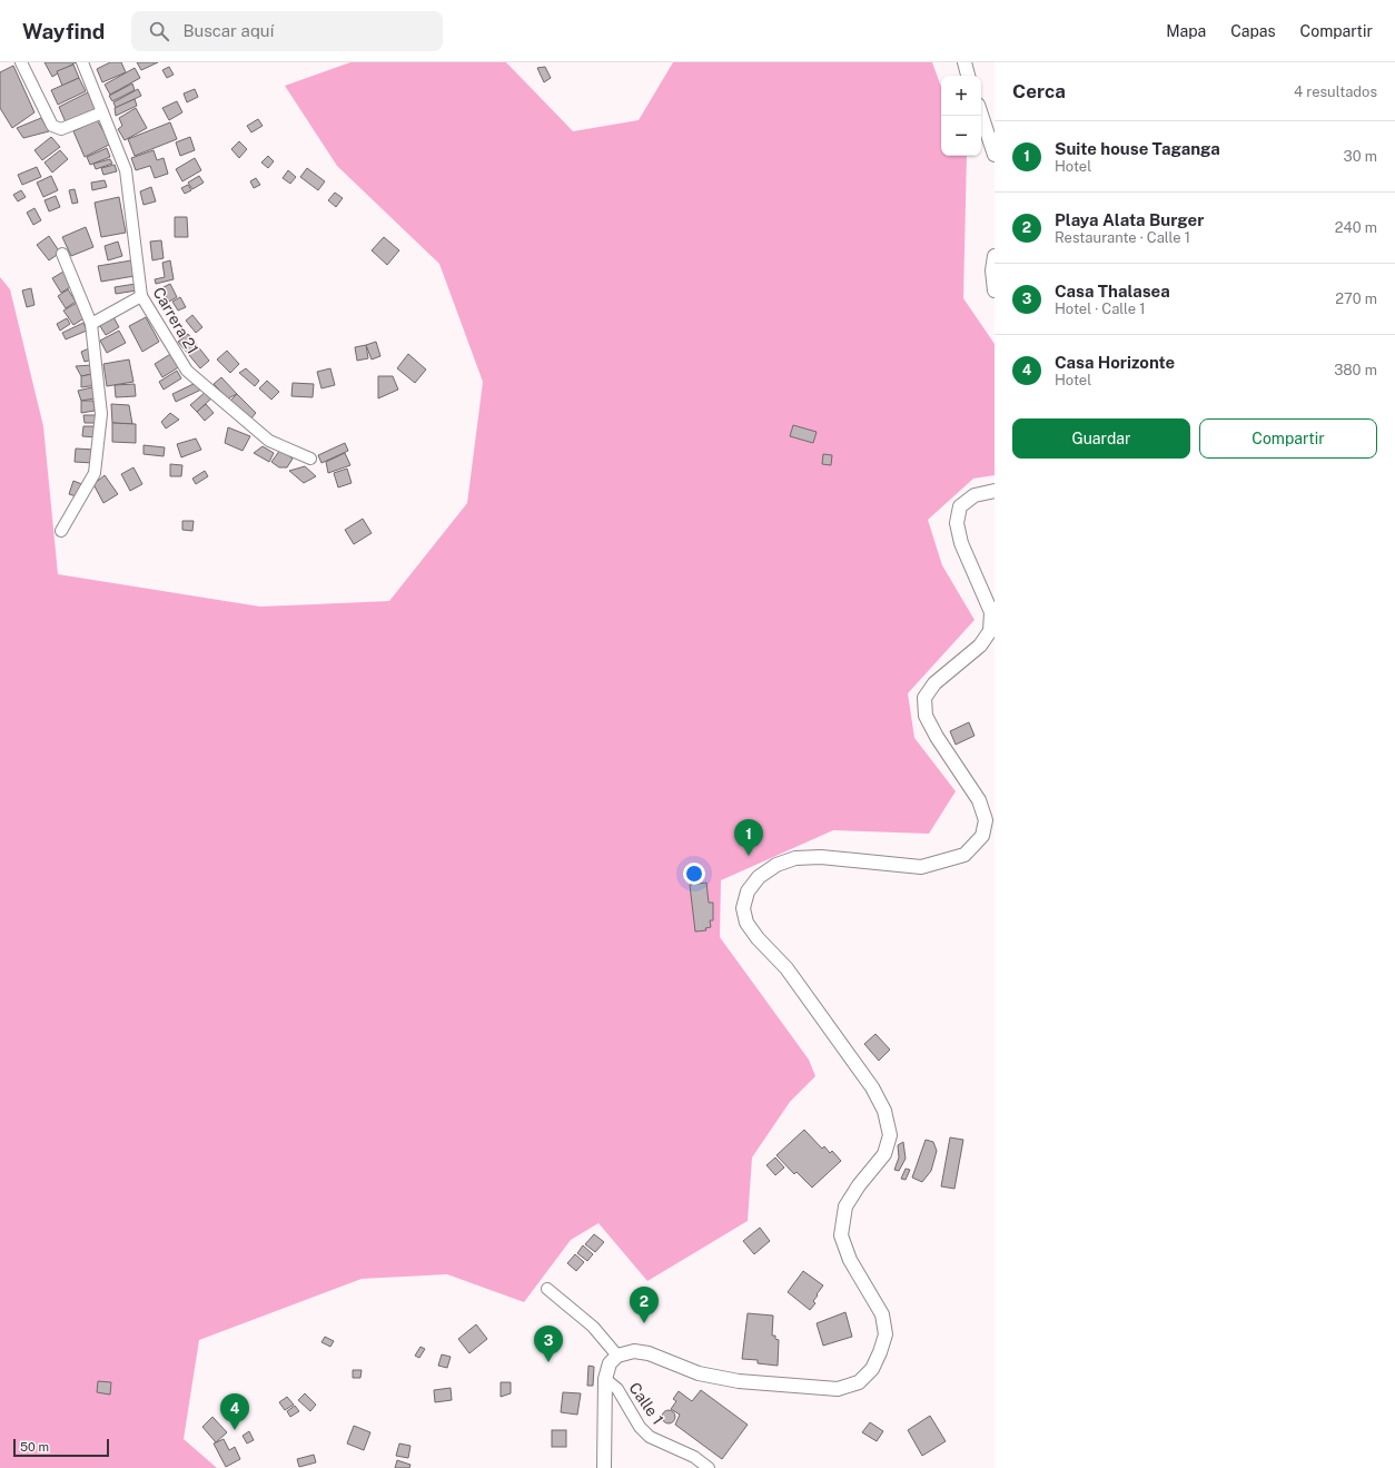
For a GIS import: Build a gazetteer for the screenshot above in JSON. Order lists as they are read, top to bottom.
{
  "streets": {
    "street": ["Carrera 21", "Calle 1"]
  },
  "scale_bar": "50 m",
  "page": {
    "header": "Wayfind",
    "search": "Buscar aquí",
    "nav": ["Mapa", "Capas", "Compartir"],
    "heading": ["Cerca", "4 resultados"],
    "map_buttons": ["+", "−"],
    "list": [
      {
        "mark": "1",
        "name": "Suite house Taganga",
        "note": "Hotel",
        "value": "30 m"
      },
      {
        "mark": "2",
        "name": "Playa Alata Burger",
        "note": "Restaurante · Calle 1",
        "value": "240 m"
      },
      {
        "mark": "3",
        "name": "Casa Thalasea",
        "note": "Hotel · Calle 1",
        "value": "270 m"
      },
      {
        "mark": "4",
        "name": "Casa Horizonte",
        "note": "Hotel",
        "value": "380 m"
      }
    ],
    "buttons": ["Guardar", "Compartir"],
    "pins": [
      "1",
      "2",
      "3",
      "4"
    ],
    "scale": "50 m"
  }
}
